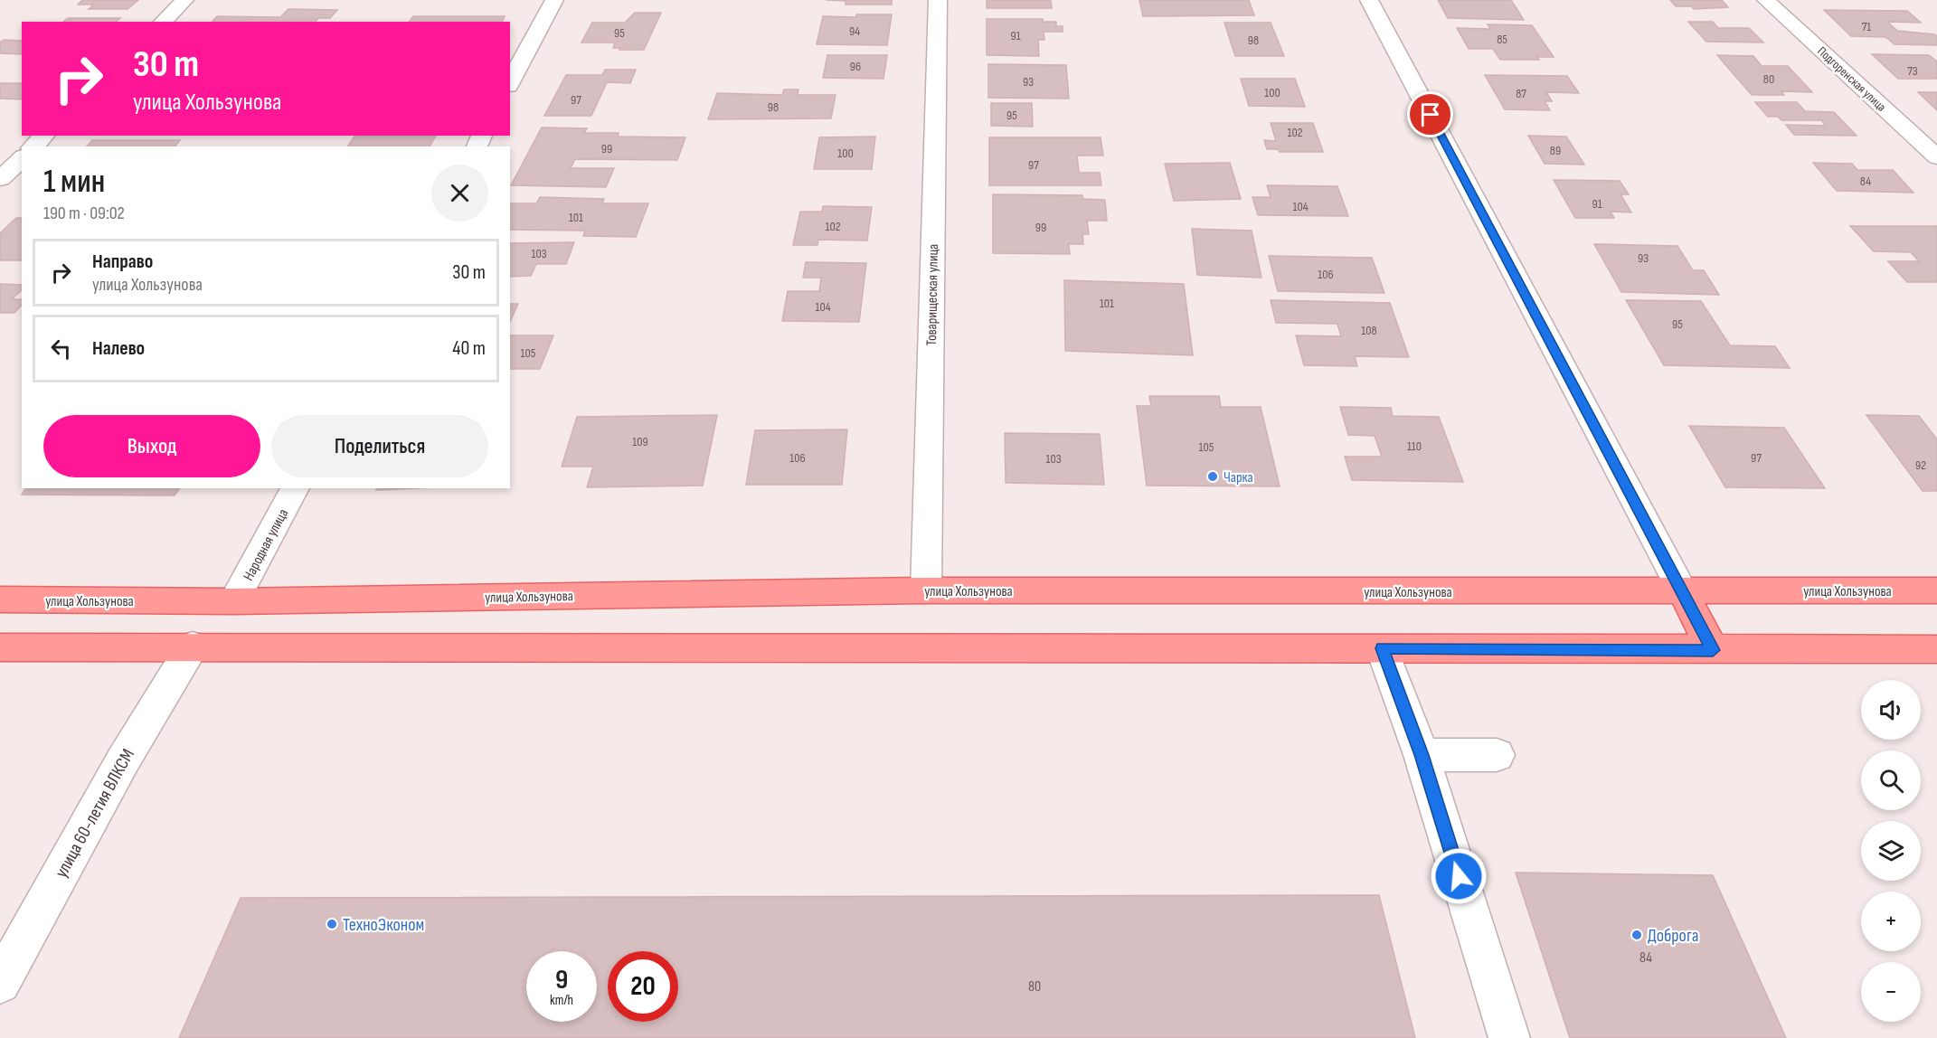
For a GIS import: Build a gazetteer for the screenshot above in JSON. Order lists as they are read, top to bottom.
{
  "streets": {
    "main road": ["улица Хользунова"],
    "street": [
      "Подгоренская улица",
      "Товарищеская улица",
      "Народная улица",
      "улица 60-летия ВЛКСМ"
    ]
  },
  "crossings": [
    ["Товарищеская улица", "улица Хользунова"],
    ["Народная улица", "улица Хользунова"]
  ],
  "places": ["Чарка", "ТехноЭконом", "Доброга"],
  "house_numbers": [
    "71",
    "94",
    "95",
    "91",
    "85",
    "98",
    "96",
    "73",
    "80",
    "93",
    "100",
    "87",
    "97",
    "98",
    "95",
    "102",
    "99",
    "89",
    "100",
    "97",
    "84",
    "91",
    "104",
    "101",
    "102",
    "99",
    "103",
    "93",
    "106",
    "101",
    "104",
    "95",
    "108",
    "105",
    "109",
    "110",
    "105",
    "106",
    "97",
    "103",
    "92",
    "84",
    "80"
  ],
  "page": {
    "turn": ["30 m", "улица Хользунова"],
    "heading": ["1 мин", "190 m · 09:02"],
    "list": [
      {
        "name": "Направо",
        "note": "улица Хользунова",
        "value": "30 m"
      },
      {
        "name": "Налево",
        "value": "40 m"
      }
    ],
    "buttons": ["Выход", "Поделиться"],
    "map_buttons": ["+", "−"],
    "speed": "9 km/h",
    "limit": "20"
  }
}
